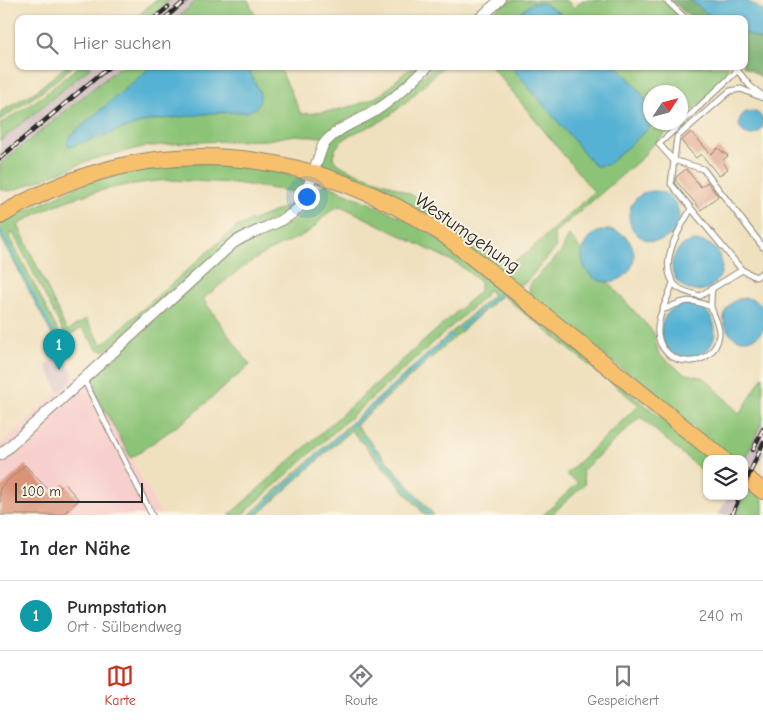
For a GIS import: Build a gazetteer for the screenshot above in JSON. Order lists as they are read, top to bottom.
{
  "streets": {
    "main road": ["Westumgehung"]
  },
  "scale_bar": "100 m",
  "north": "top right",
  "page": {
    "search": "Hier suchen",
    "pins": "1",
    "scale": "100 m",
    "heading": "In der Nähe",
    "list": [
      {
        "mark": "1",
        "name": "Pumpstation",
        "note": "Ort · Sülbendweg",
        "value": "240 m"
      }
    ],
    "nav": ["Karte", "Route", "Gespeichert"]
  }
}
